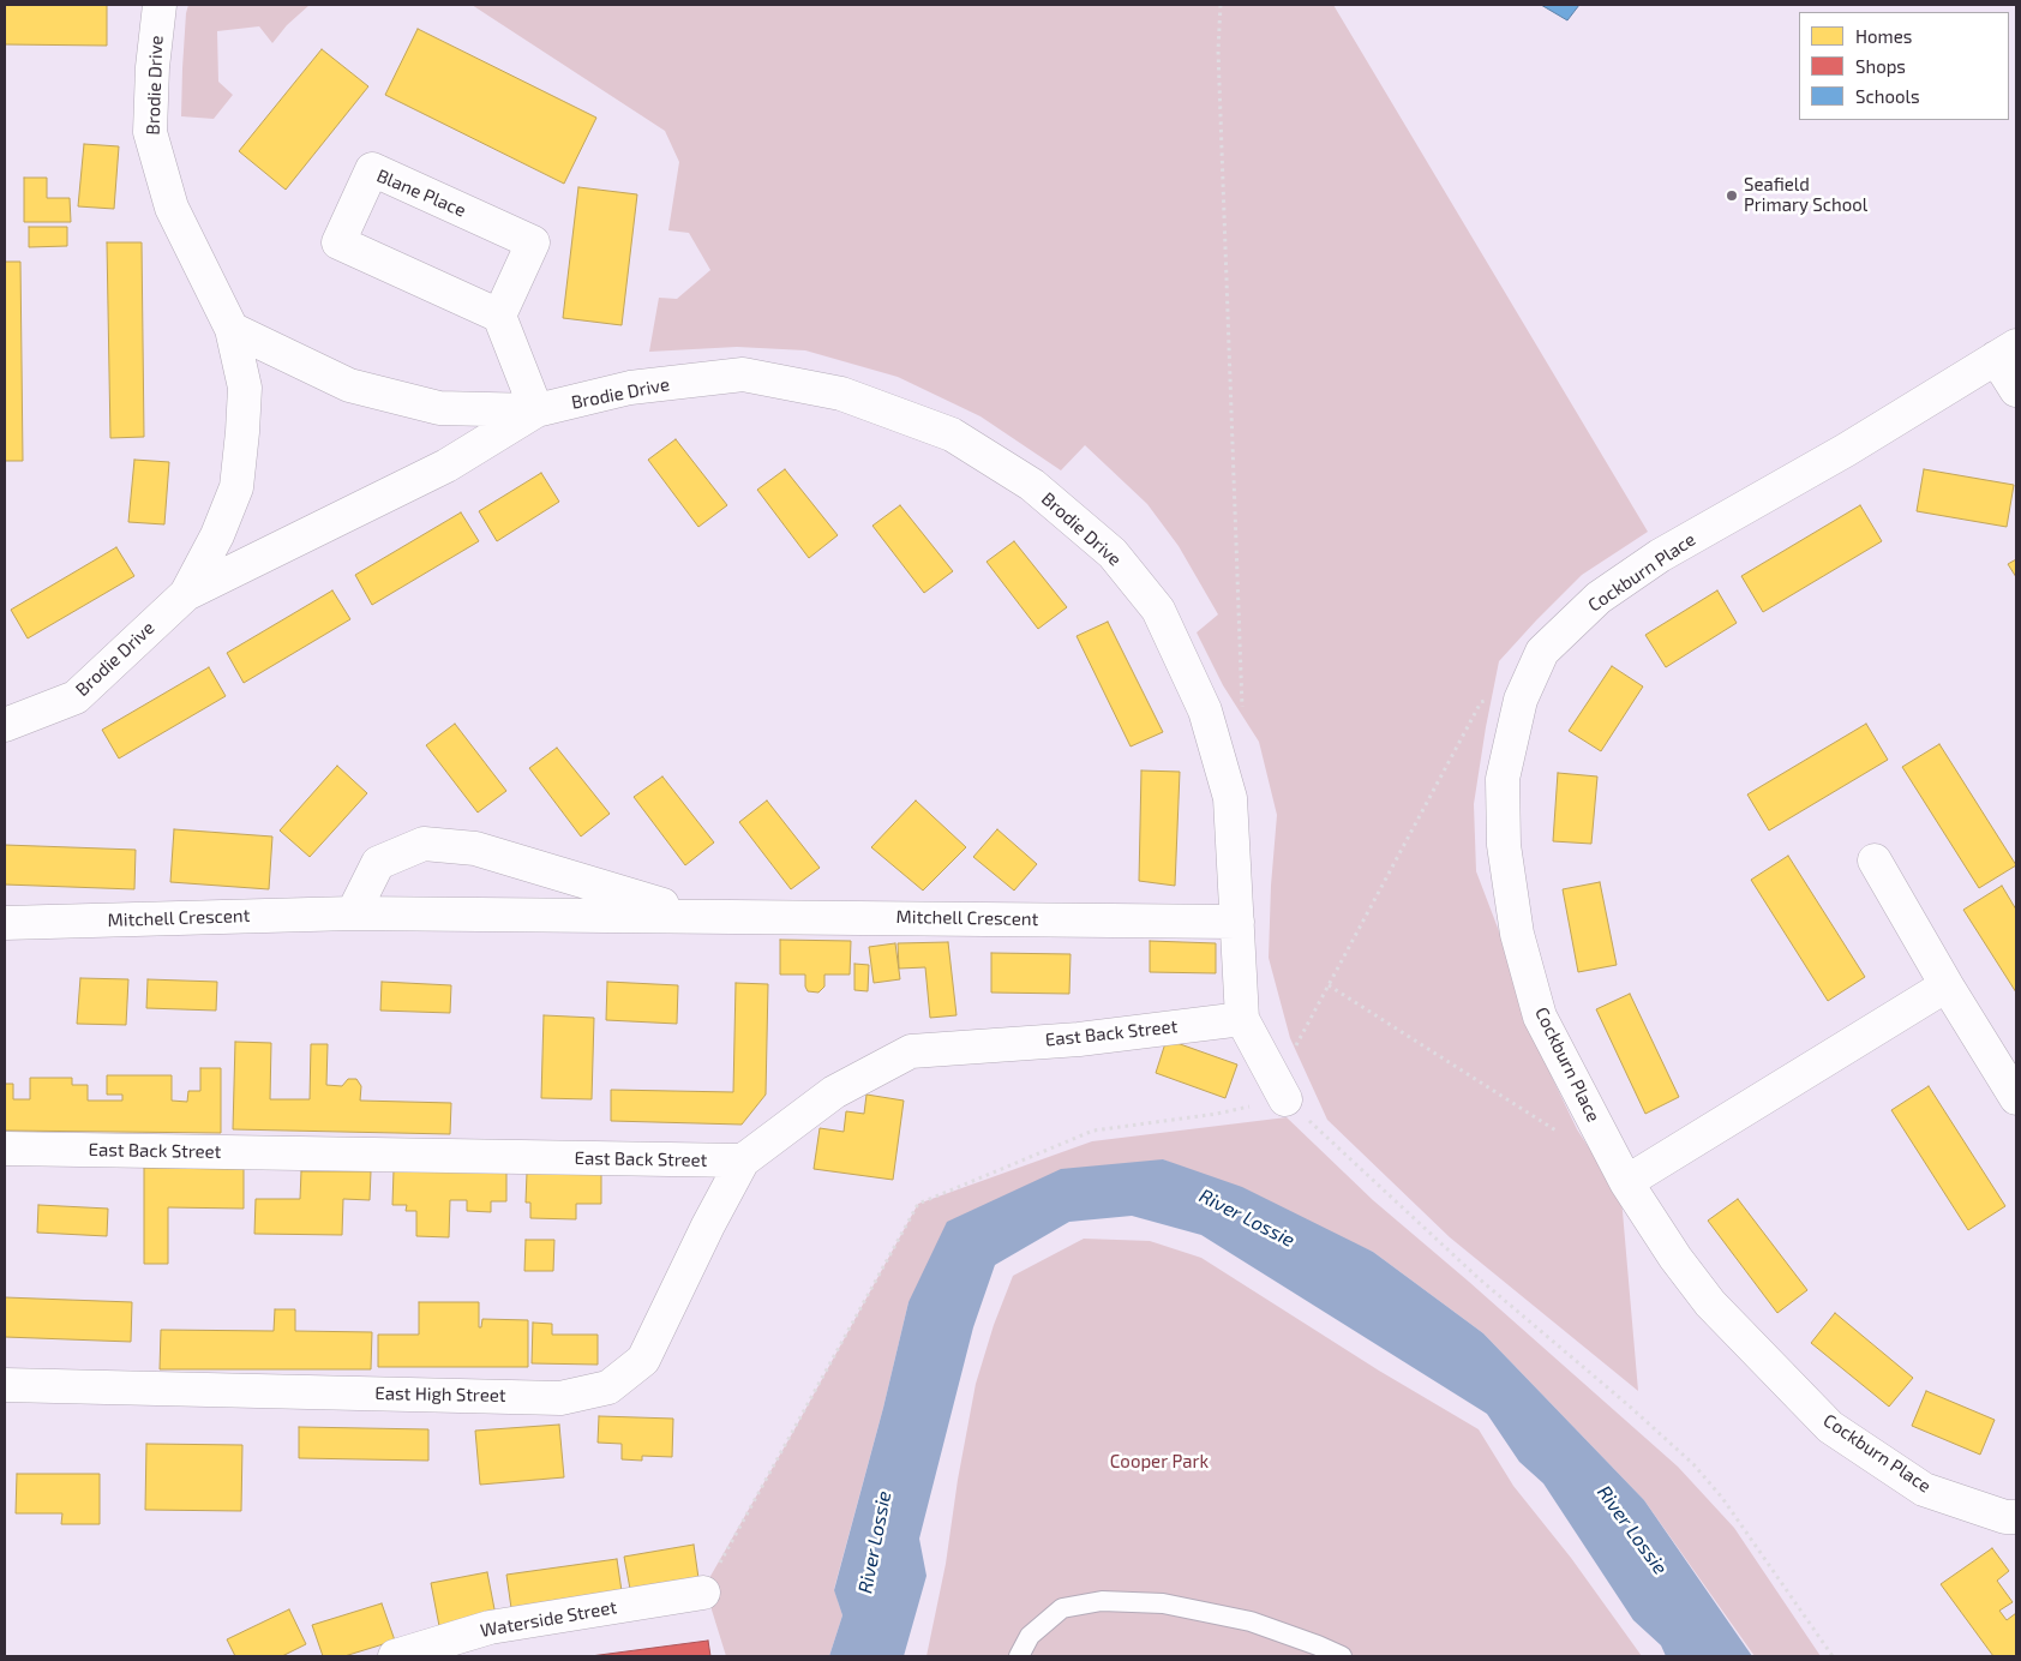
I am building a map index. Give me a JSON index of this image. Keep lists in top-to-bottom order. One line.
{"streets":{"street":["Brodie Drive","Blane Place","Cockburn Place","Mitchell Crescent","East Back Street","East High Street","Waterside Street"]},"crossings":[["Brodie Drive","Mitchell Crescent"],["Brodie Drive","East Back Street"],["East Back Street","East High Street"]],"water":["River Lossie"],"parks":["Cooper Park"],"places":["Seafield Primary School"],"legend":["Homes","Shops","Schools"]}
